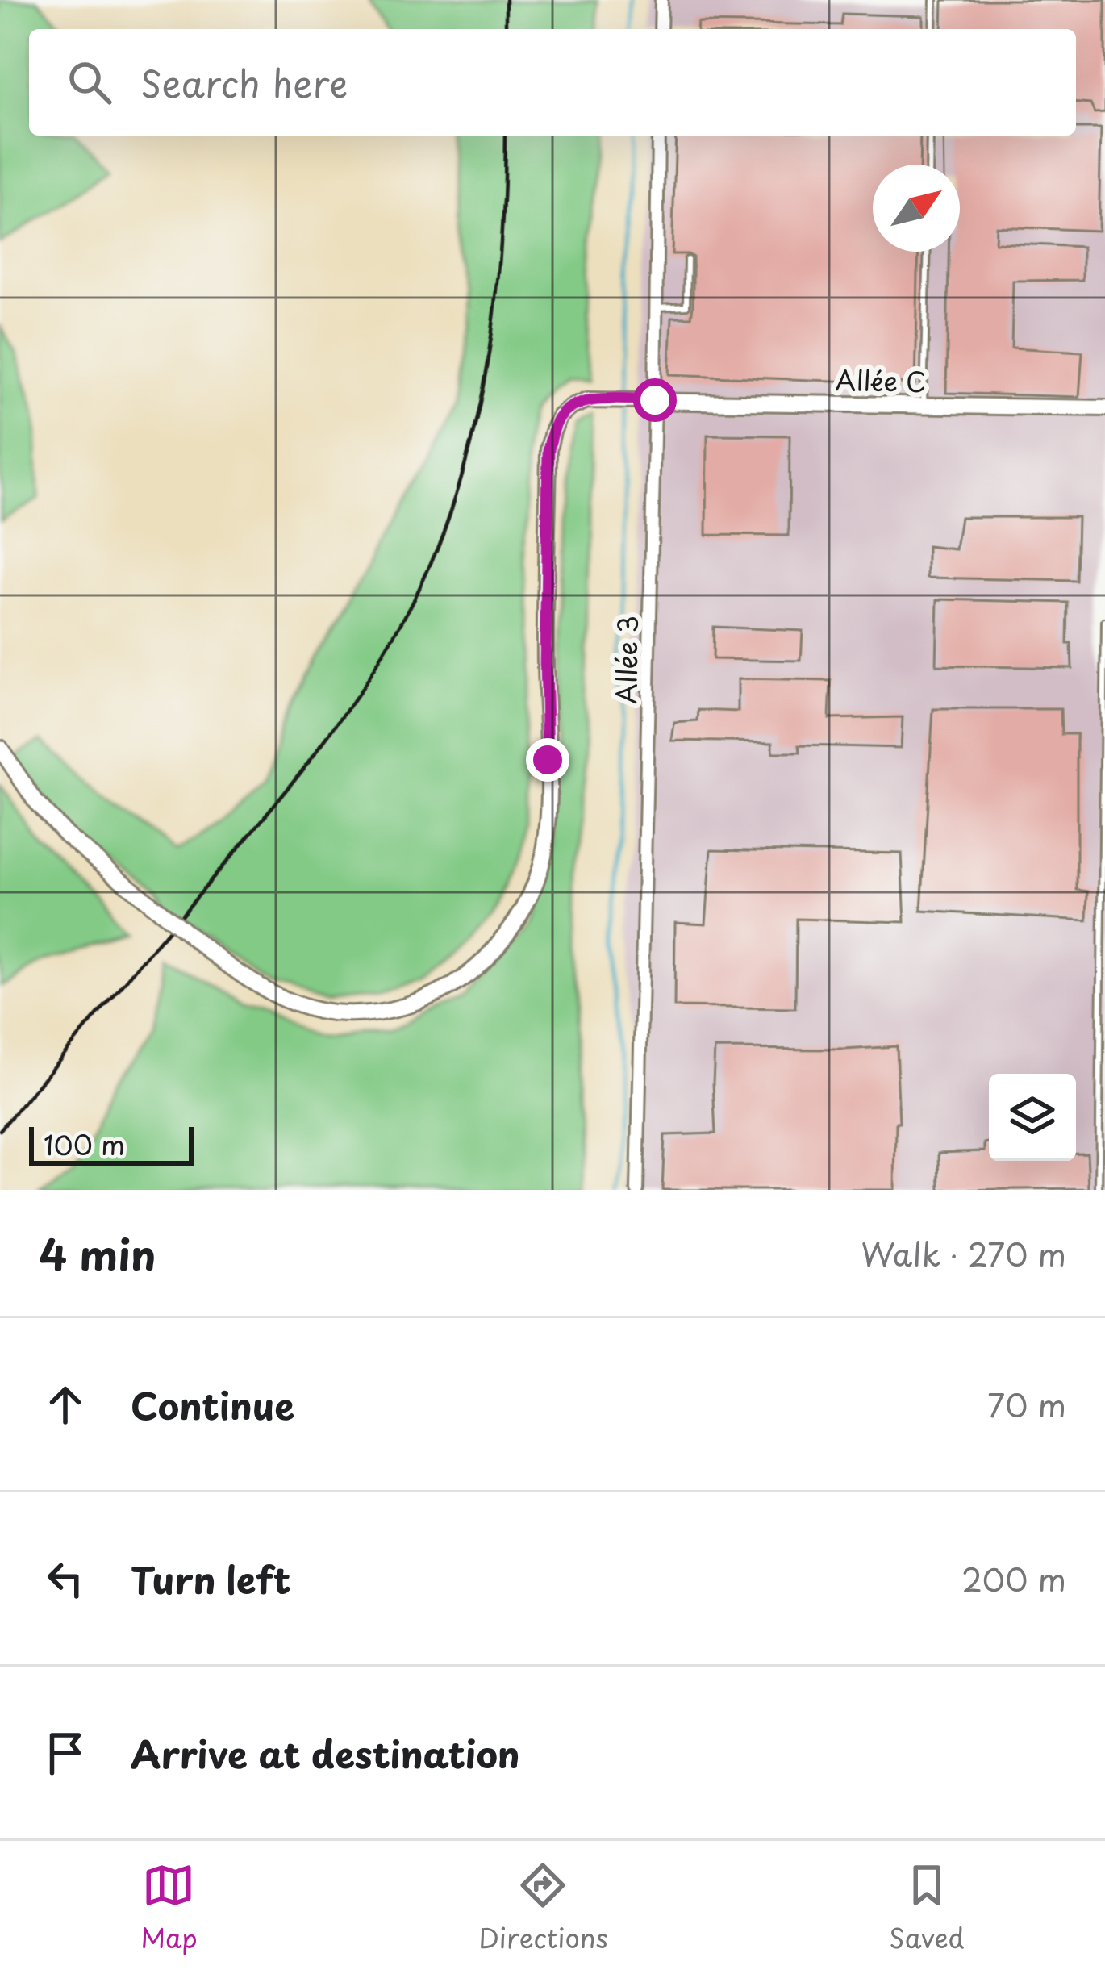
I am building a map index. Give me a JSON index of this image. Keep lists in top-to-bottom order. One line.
{"streets":{"street":["Allée C","Allée 3"]},"crossings":[["Allée C","Allée 3"]],"scale_bar":"100 m","north":"top right","page":{"search":"Search here","scale":"100 m","heading":["4 min","Walk · 270 m"],"list":[["Continue","70 m"],["Turn left","200 m"],"Arrive at destination"],"nav":["Map","Directions","Saved"]}}
